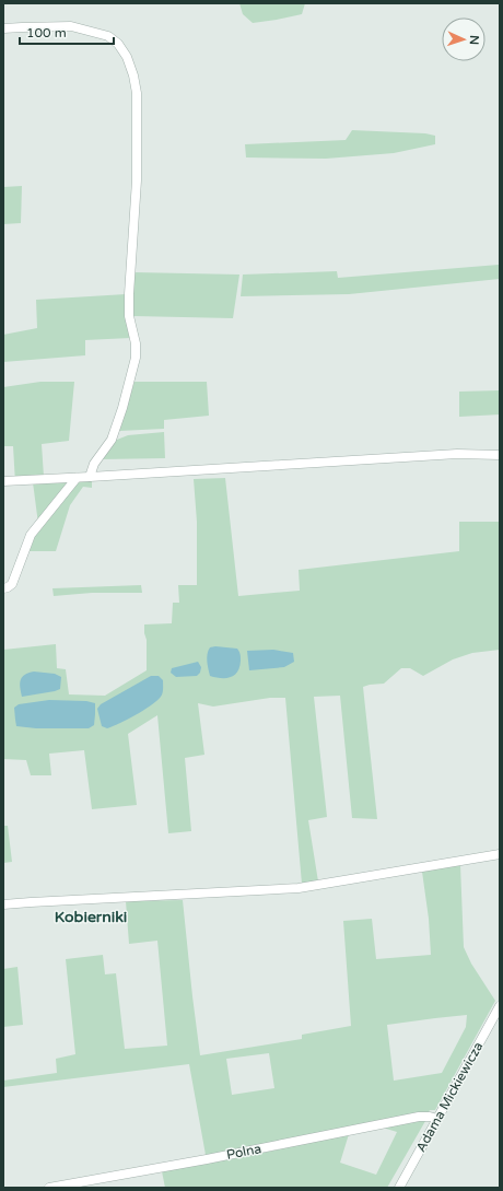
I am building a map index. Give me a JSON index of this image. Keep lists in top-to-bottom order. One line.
{"streets":{"street":["Adama Mickiewicza","Polna"]},"crossings":[["Adama Mickiewicza","Polna"]],"districts":["Kobierniki"],"scale_bar":"100 m","north":"right"}
